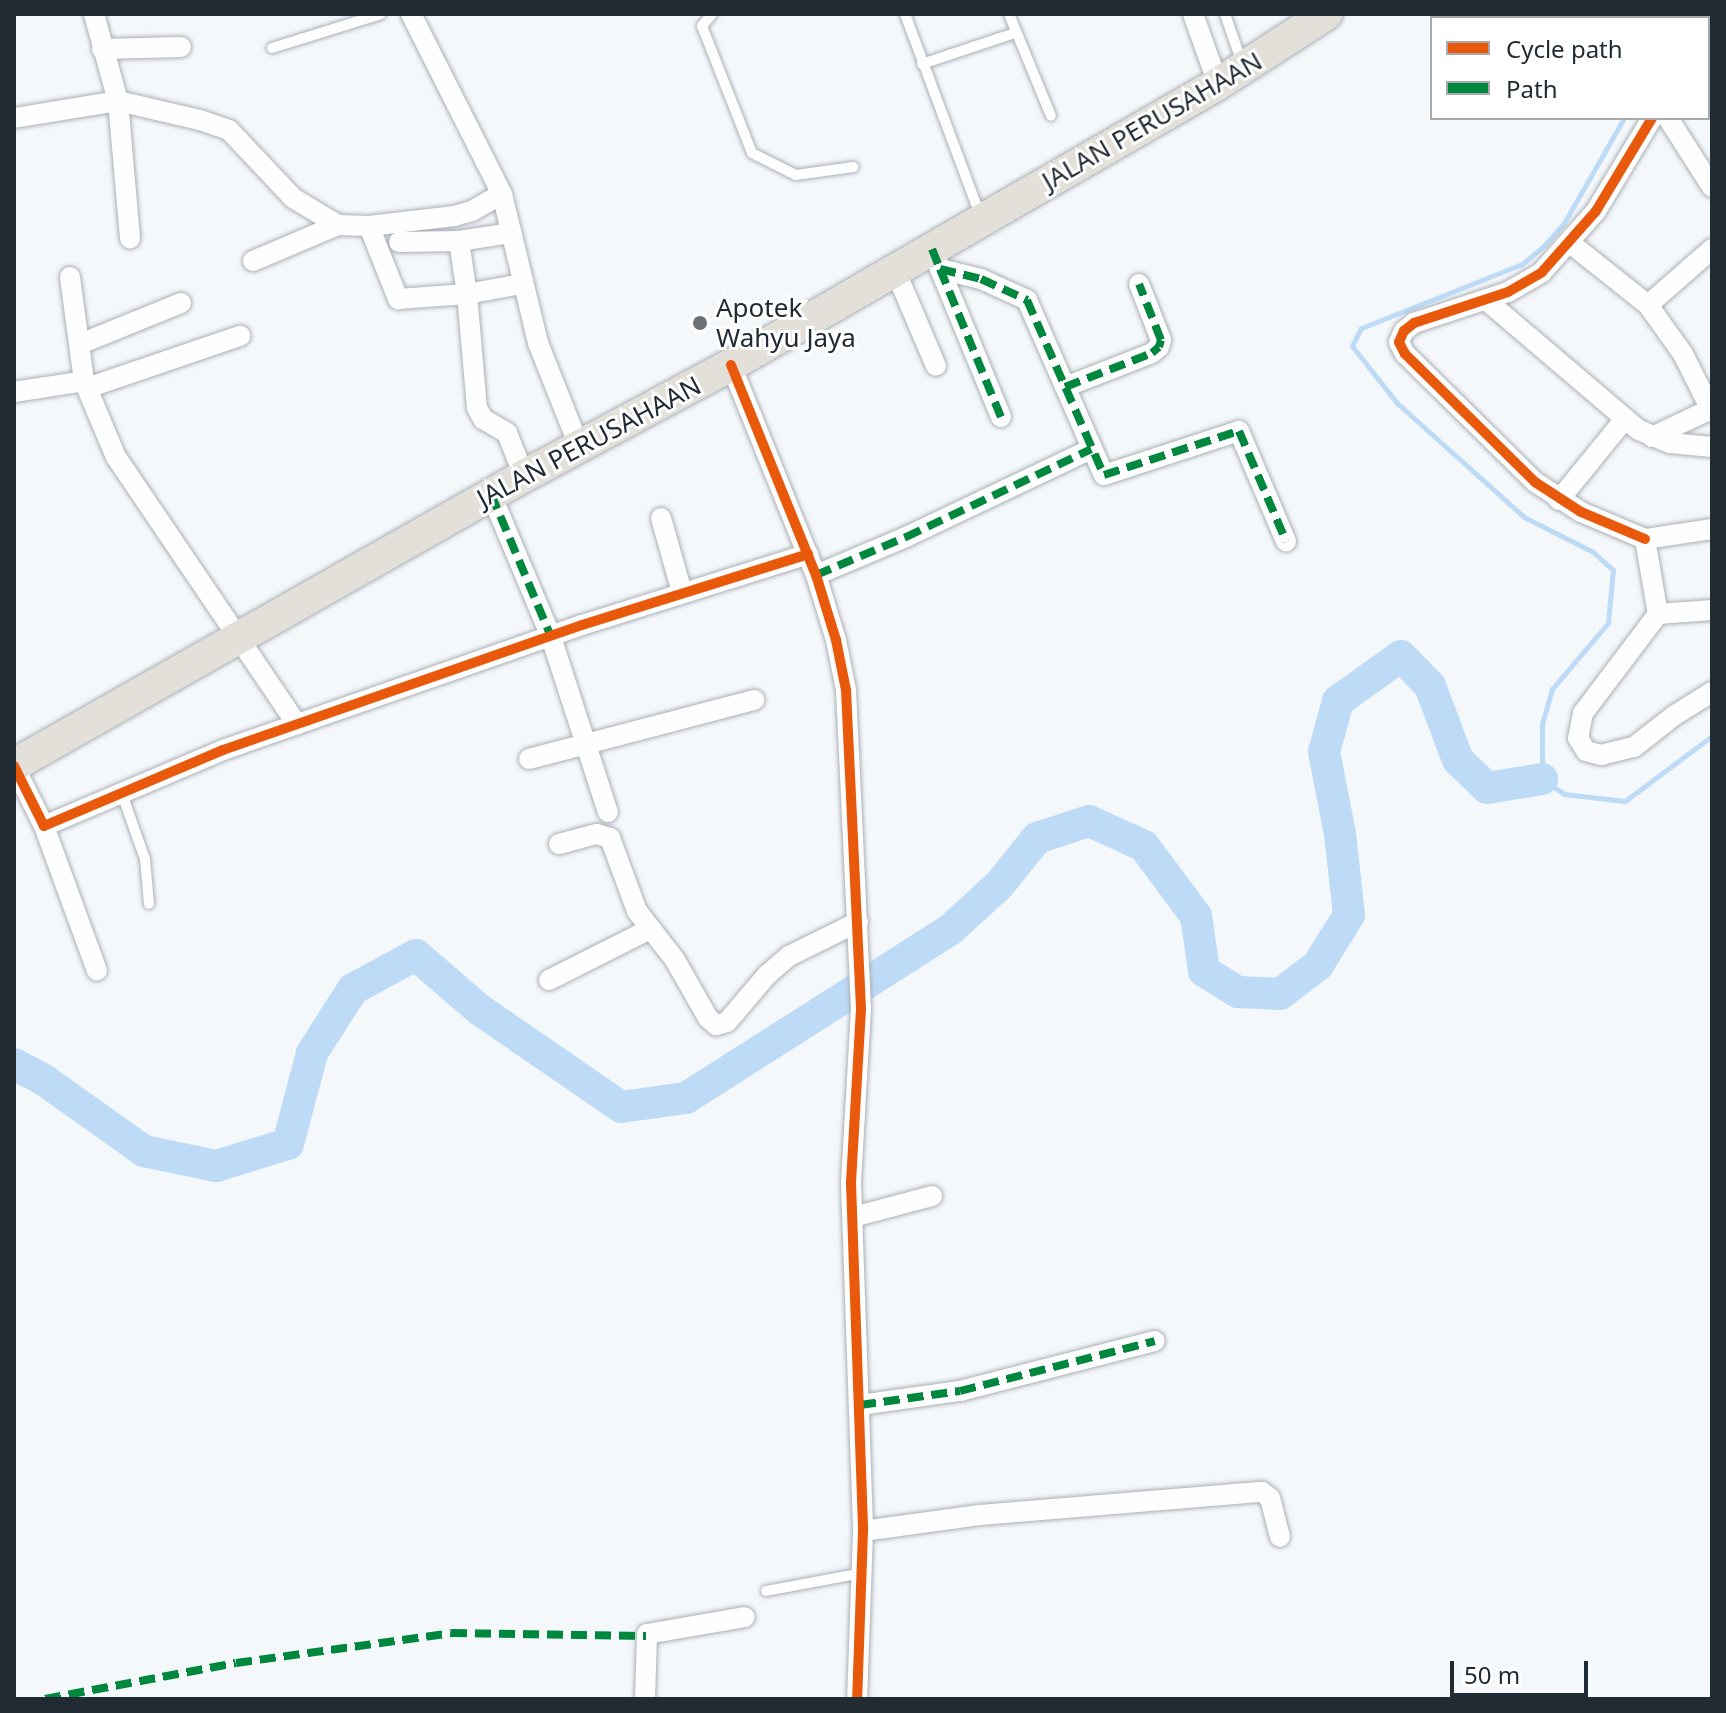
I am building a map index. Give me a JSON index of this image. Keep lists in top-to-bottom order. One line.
{"streets":{"main road":["JALAN PERUSAHAAN"]},"places":["Apotek Wahyu Jaya"],"legend":["Cycle path","Path"],"scale_bar":"50 m"}
